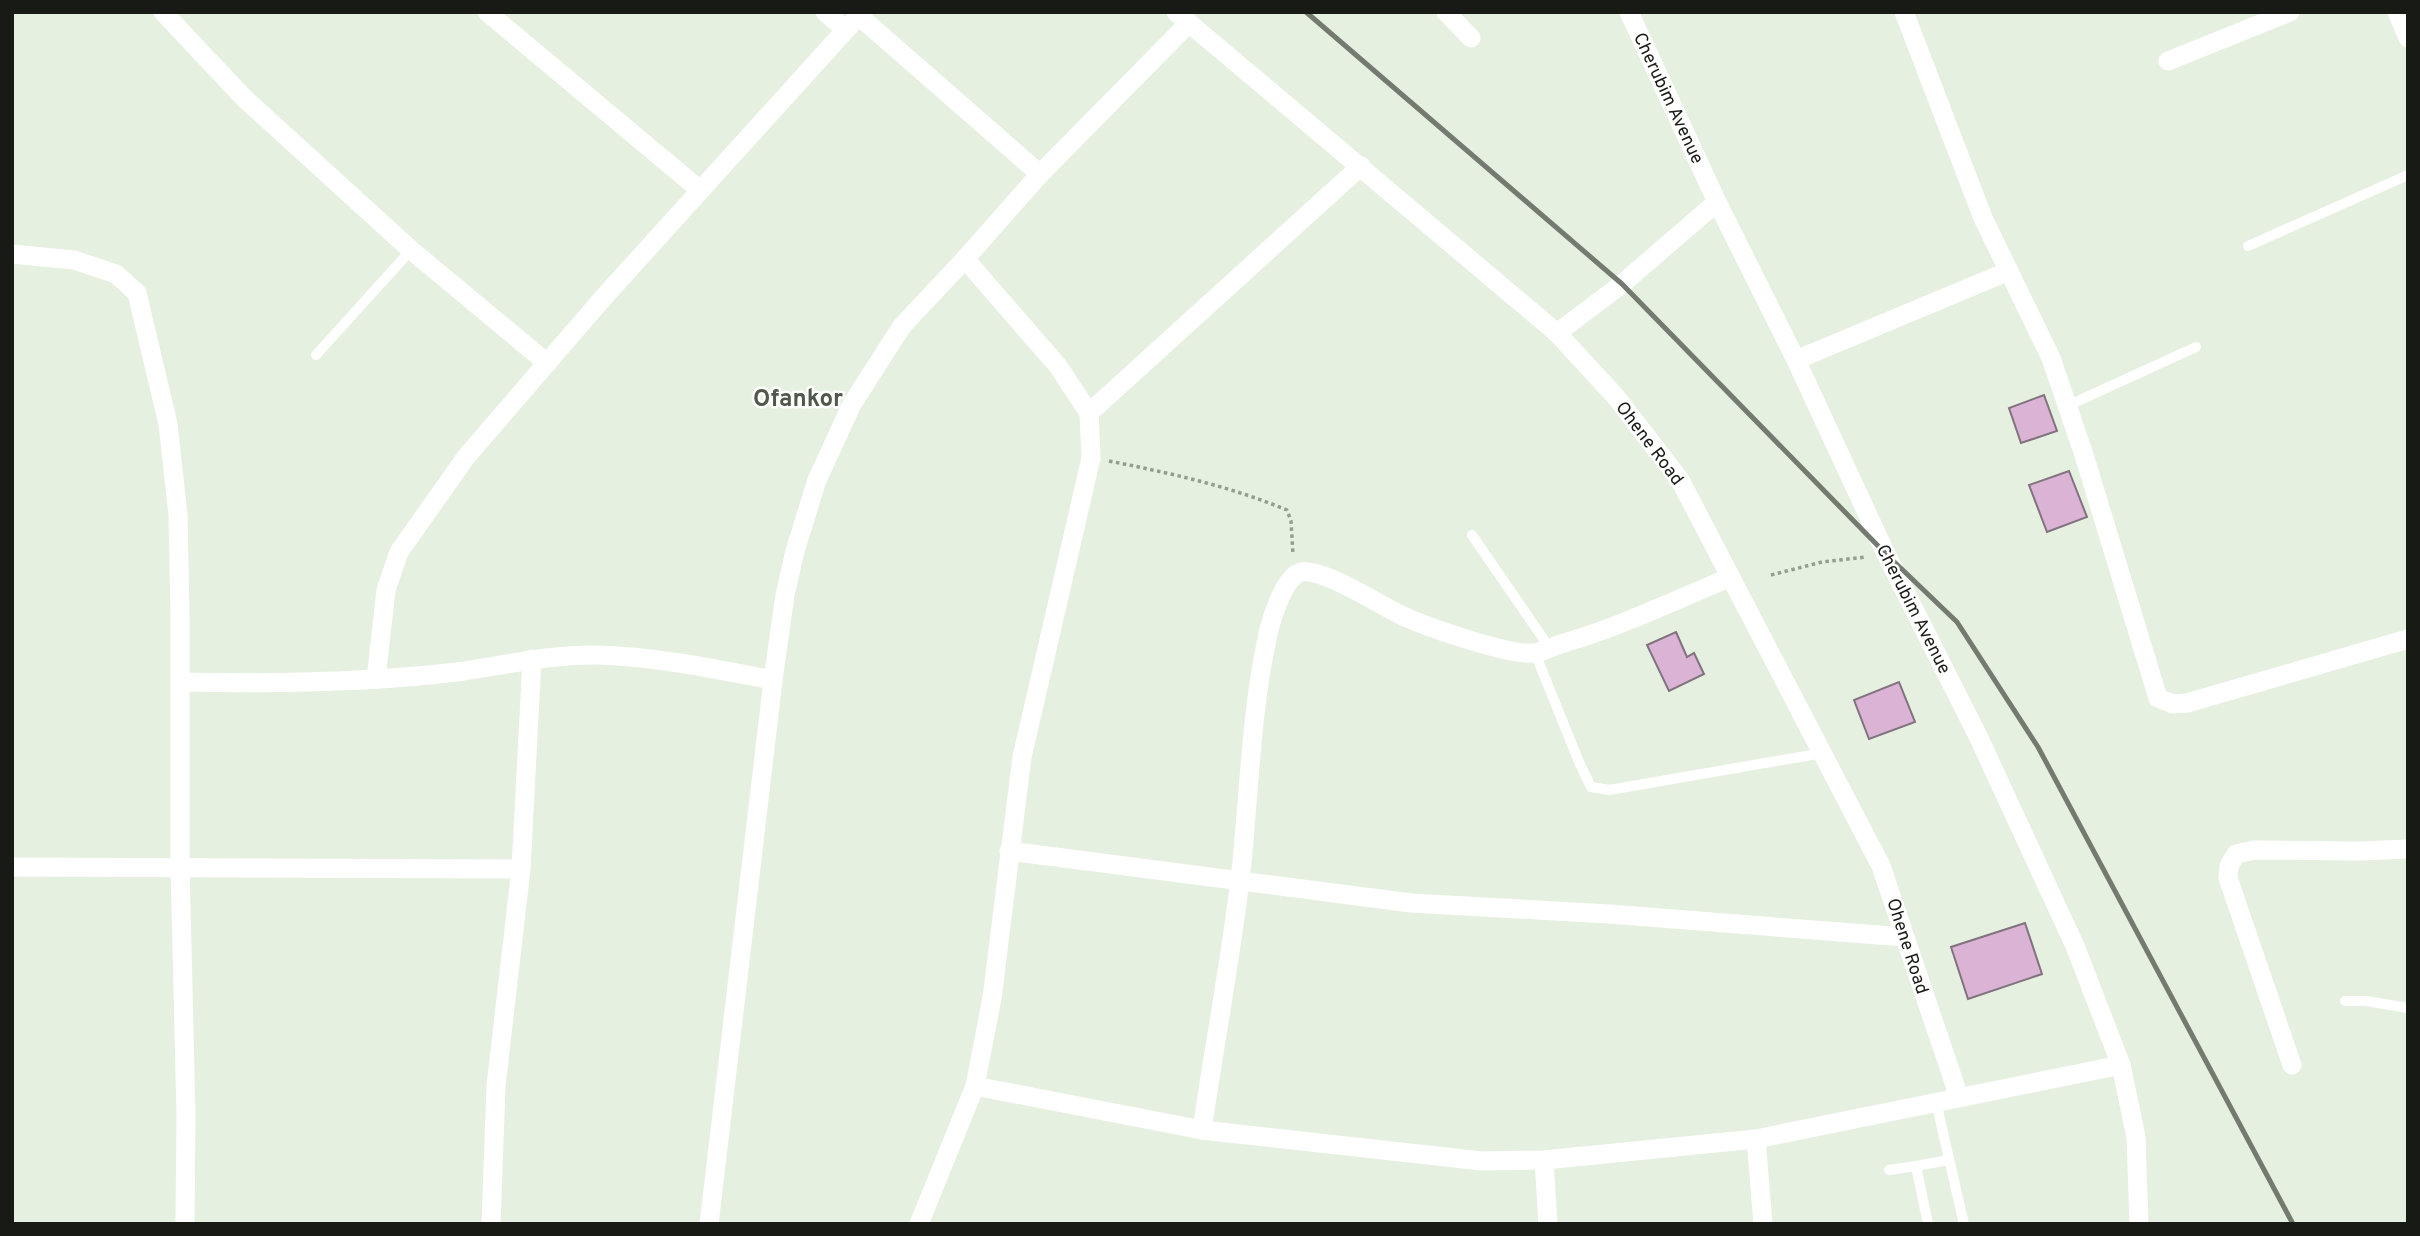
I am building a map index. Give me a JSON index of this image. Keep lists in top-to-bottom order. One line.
{"streets":{"street":["Cherubim Avenue","Ohene Road"]},"districts":["Ofankor"]}
